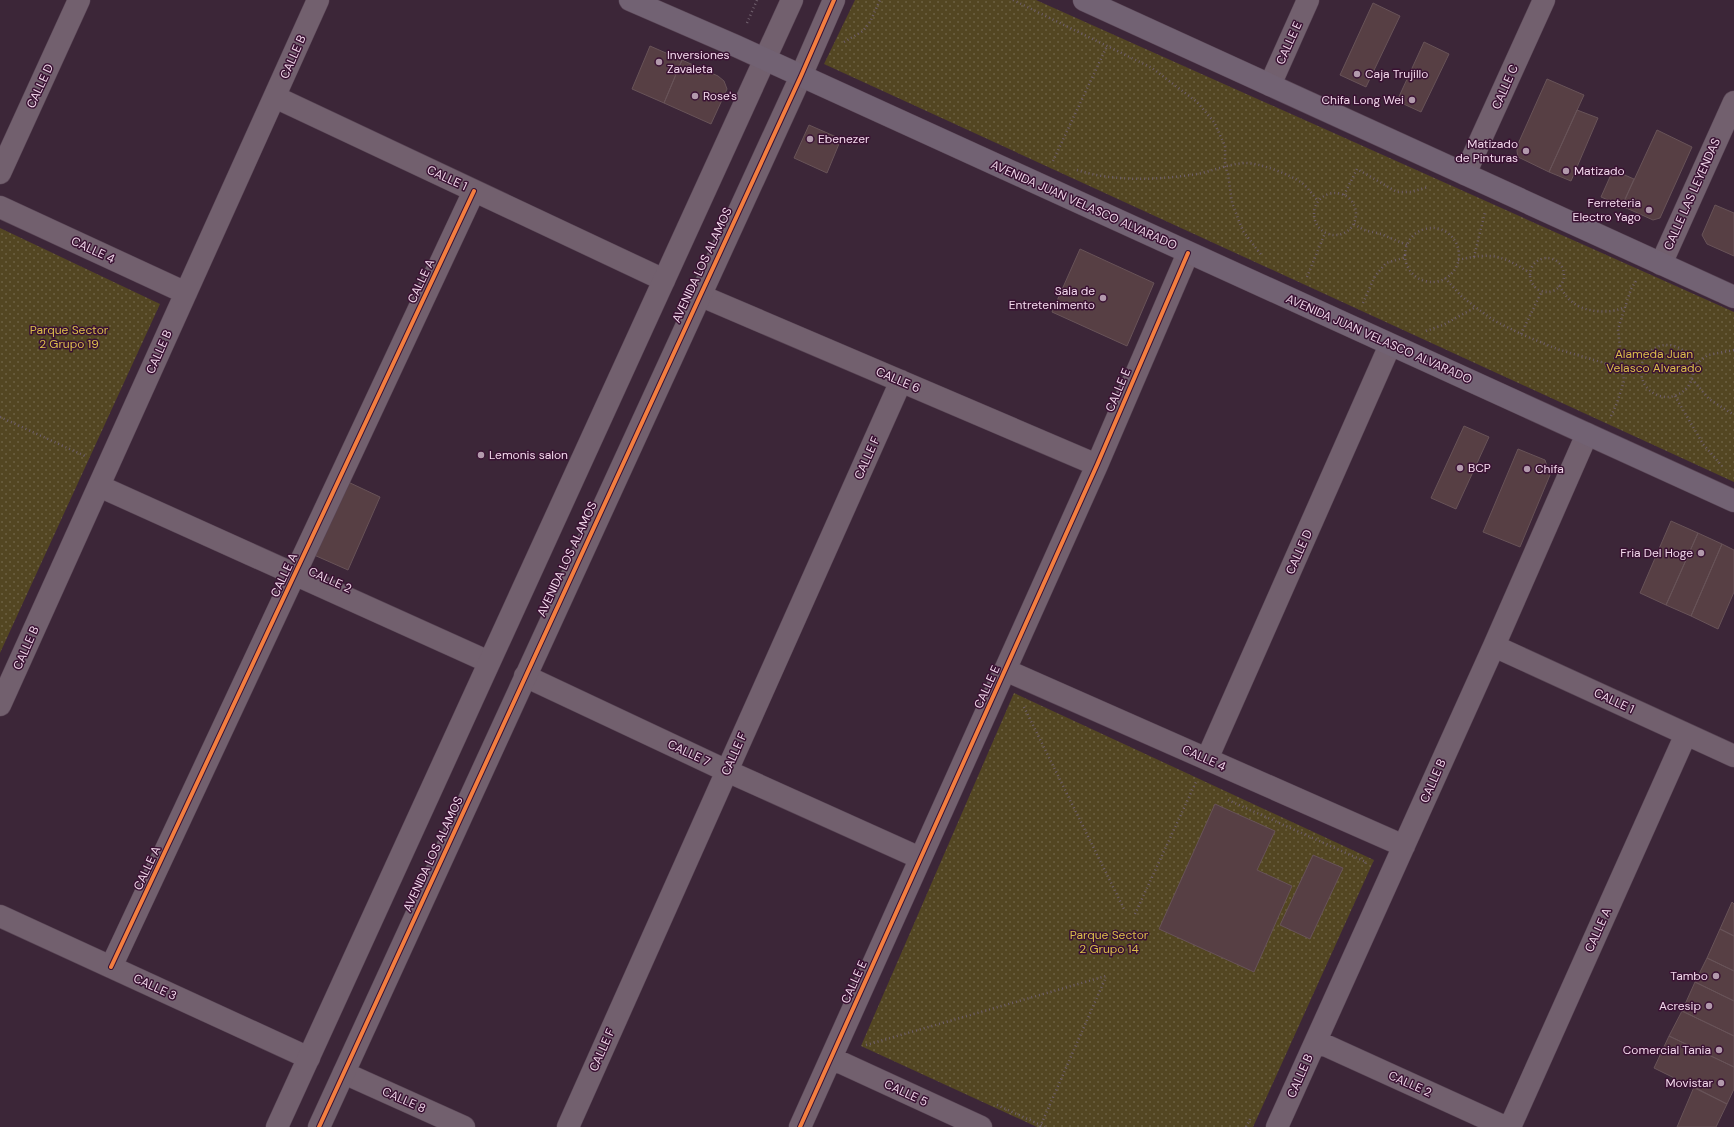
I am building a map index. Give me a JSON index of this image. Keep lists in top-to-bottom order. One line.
{"streets":{"main road":["AVENIDA JUAN VELASCO ALVARADO"],"street":["CALLE E","CALLE B","CALLE D","CALLE C","CALLE 1","CALLE LAS LEYENDAS","CALLE 4","AVENIDA LOS ALAMOS","CALLE A","CALLE 6","CALLE F","CALLE 2","CALLE 7","CALLE 3","CALLE 5","CALLE 8"]},"crossings":[["CALLE E","AVENIDA JUAN VELASCO ALVARADO"],["CALLE E","CALLE 4"],["CALLE E","CALLE 6"],["CALLE E","CALLE 7"],["CALLE E","CALLE 5"],["CALLE B","CALLE 1"],["CALLE B","AVENIDA JUAN VELASCO ALVARADO"],["CALLE B","CALLE 4"],["CALLE B","CALLE 2"],["CALLE D","AVENIDA JUAN VELASCO ALVARADO"],["CALLE D","CALLE 4"],["CALLE 1","CALLE A"],["AVENIDA JUAN VELASCO ALVARADO","AVENIDA LOS ALAMOS"],["AVENIDA LOS ALAMOS","CALLE 6"],["AVENIDA LOS ALAMOS","CALLE 7"],["AVENIDA LOS ALAMOS","CALLE 8"],["CALLE A","CALLE 2"],["CALLE A","CALLE 3"],["CALLE 6","CALLE F"],["CALLE F","CALLE 7"]],"parks":["Parque Sector 2 Grupo 19","Alameda Juan Velasco Alvarado","Parque Sector 2 Grupo 14"],"places":["Inversiones Zavaleta","Caja Trujillo","Rose's","Chifa Long Wei","Ebenezer","Matizado de Pinturas","Matizado","Ferreteria Electro Yago","Sala de Entretenimento","Lemonis salon","BCP","Chifa","Fria Del Hoge","Tambo","Acresip","Comercial Tania","Movistar"]}
